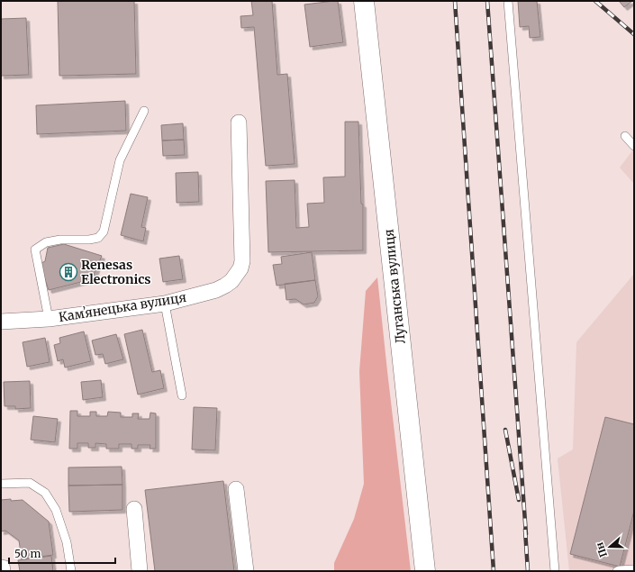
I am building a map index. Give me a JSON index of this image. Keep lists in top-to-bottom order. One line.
{"streets":{"main road":["Луганська вулиця"],"street":["Камʼянецька вулиця"]},"places":{"building":["Renesas Electronics"]},"scale_bar":"50 m","north":"left"}
